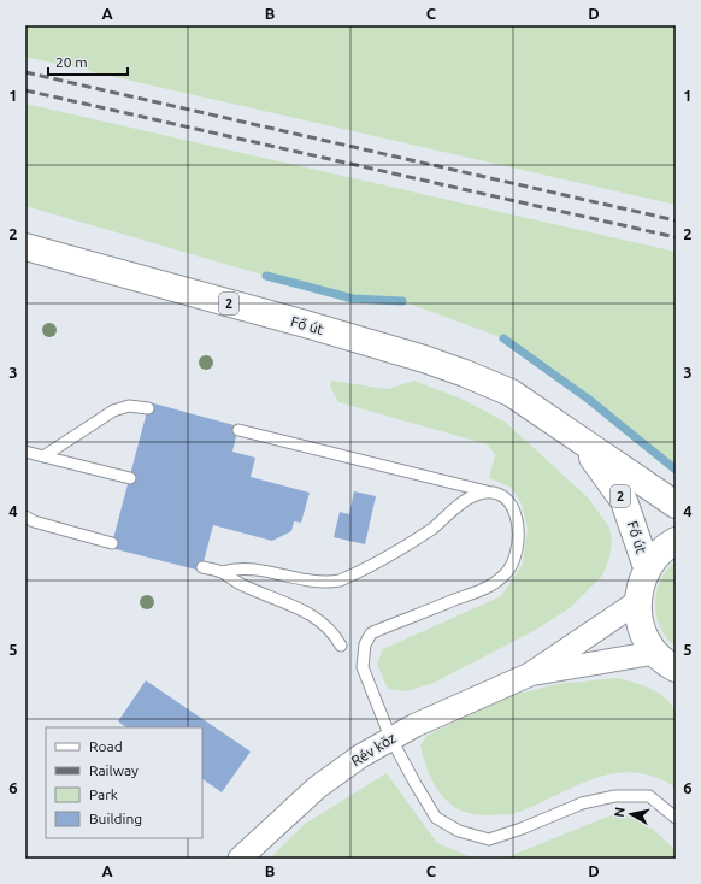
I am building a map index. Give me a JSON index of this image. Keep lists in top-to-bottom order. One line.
{"streets":{"main road":["2","Fő út"],"street":["Rév köz"]},"crossings":[["Fő út","Rév köz"]],"legend":["Road","Railway","Park","Building"],"scale_bar":"20 m","north":"left","grid":{"columns":["A","B","C","D"],"rows":["1","2","3","4","5","6"]}}
